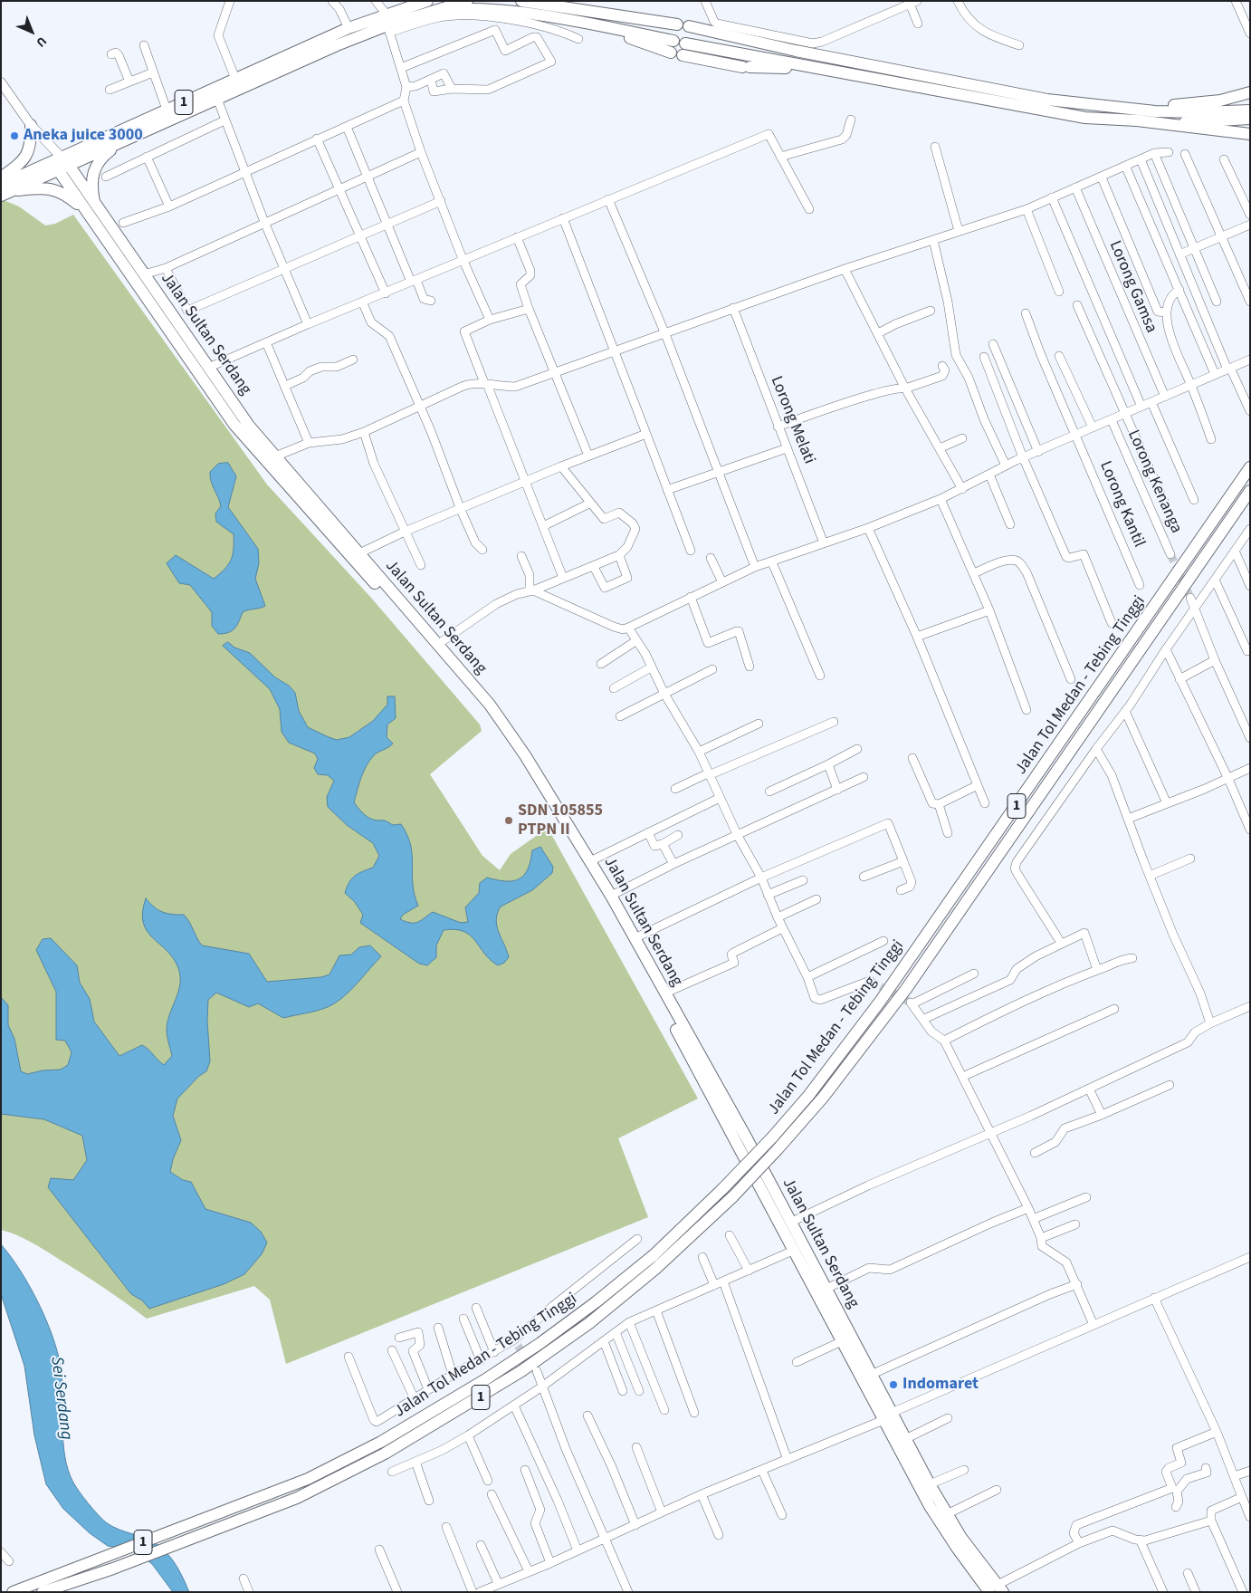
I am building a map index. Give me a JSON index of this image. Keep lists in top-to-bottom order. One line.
{"streets":{"highway":["1","Jalan Sultan Serdang","Jalan Tol Medan - Tebing Tinggi"],"street":["Lorong Gamsa","Lorong Melati","Lorong Kenanga","Lorong Kantil"]},"crossings":[["1","Jalan Sultan Serdang"]],"water":["Sei Serdang"],"places":["Aneka juice 3000","SDN 105855 PTPN II","Indomaret"],"north":"bottom right"}
